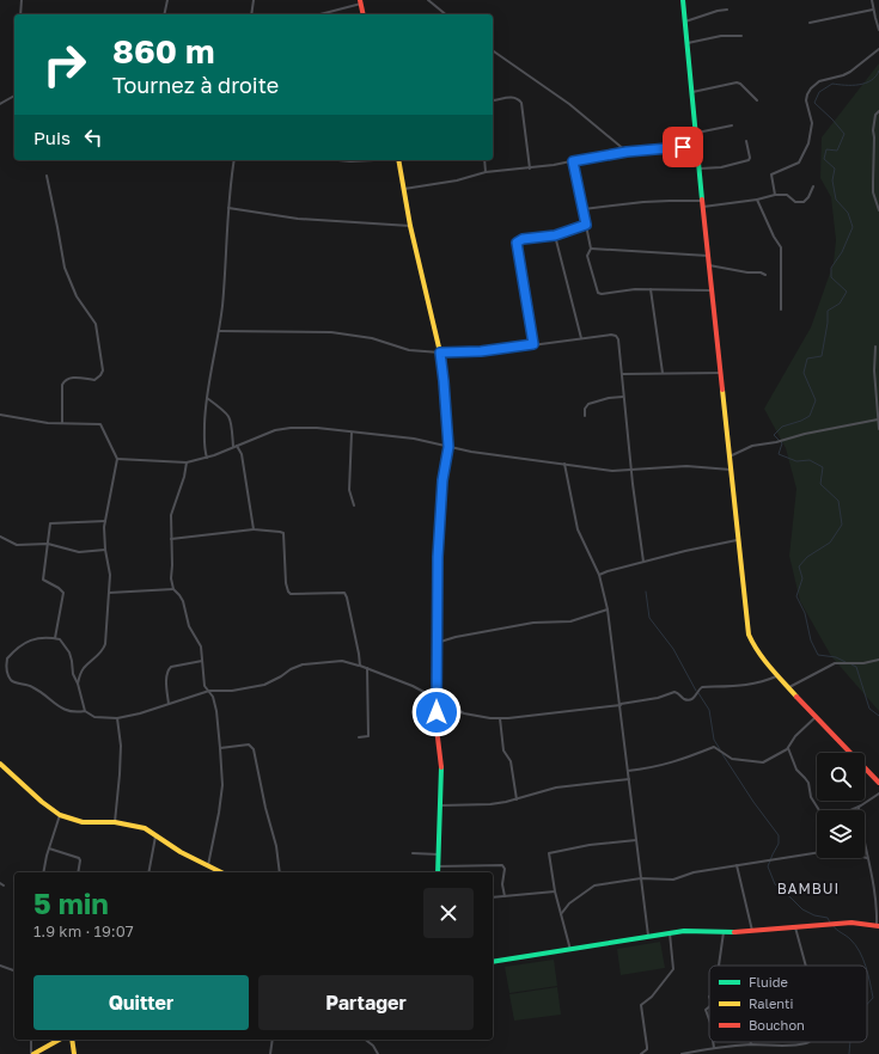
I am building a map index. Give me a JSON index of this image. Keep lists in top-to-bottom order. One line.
{"districts":["BAMBUI"],"legend":["Fluide","Ralenti","Bouchon"],"page":{"turn":["860 m","Tournez à droite"],"then":"Puis","heading":["5 min","1.9 km · 19:07"],"buttons":["Quitter","Partager"]}}
